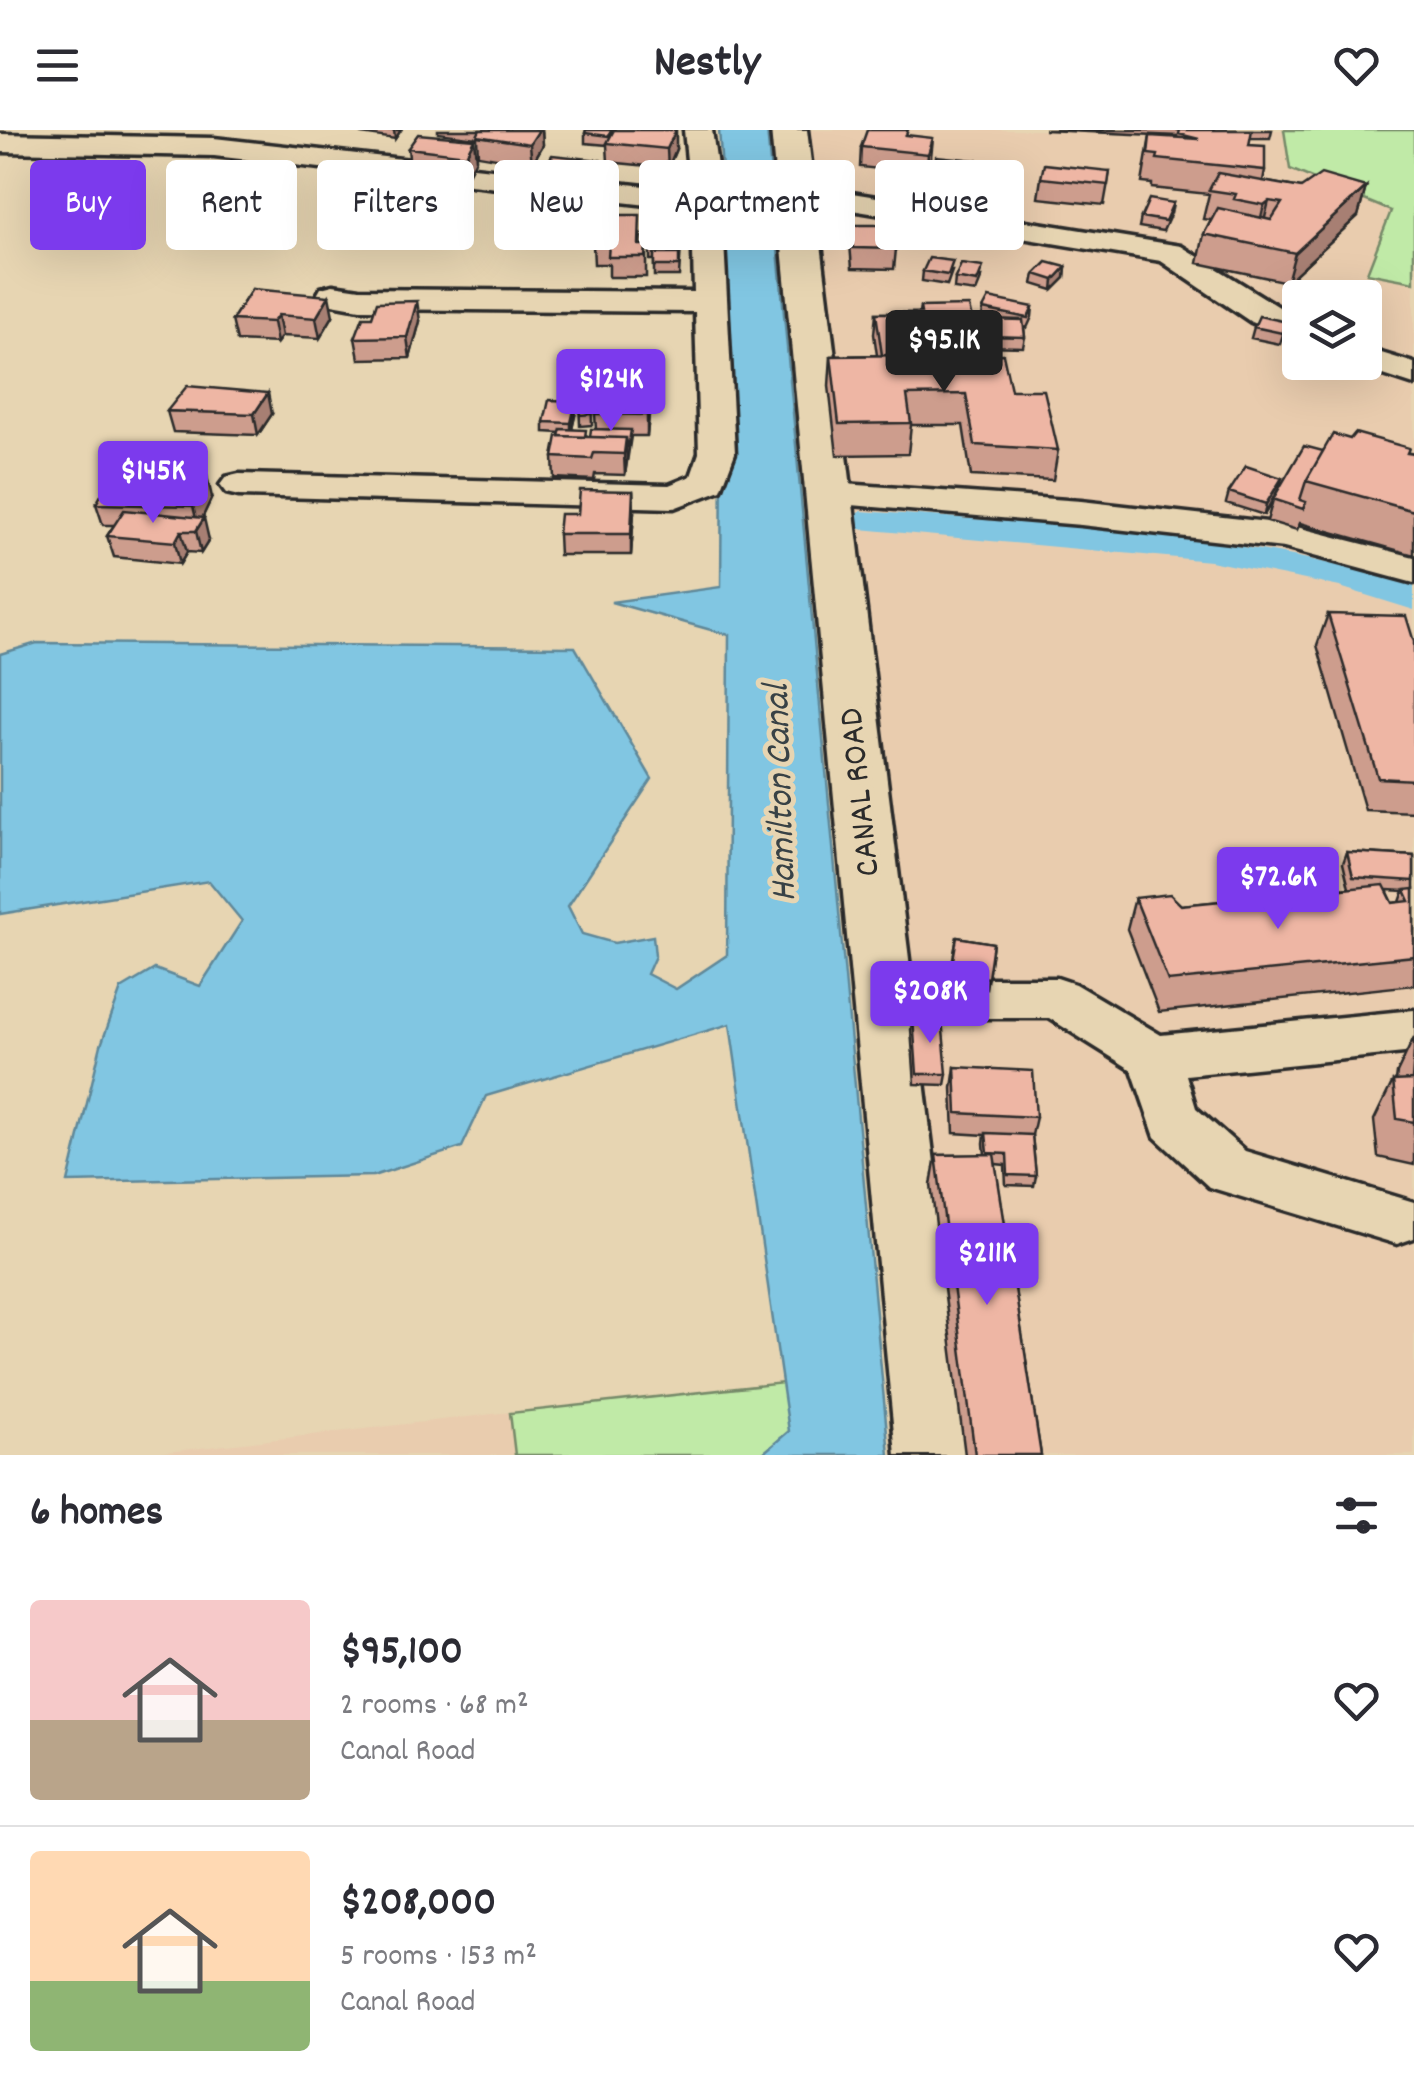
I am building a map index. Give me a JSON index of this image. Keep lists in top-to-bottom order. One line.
{"streets":{"main road":["CANAL ROAD"]},"water":["Hamilton Canal"],"page":{"header":"Nestly","chip":["Buy","Rent","Filters","New","Apartment","House"],"price":["$95.1K","$124K","$145K","$72.6K","$208K","$211K"],"heading":"6 homes","list":[{"name":"$95,100","note":"2 rooms · 68 m² · Canal Road"},{"name":"$208,000","note":"5 rooms · 153 m² · Canal Road"}]}}
